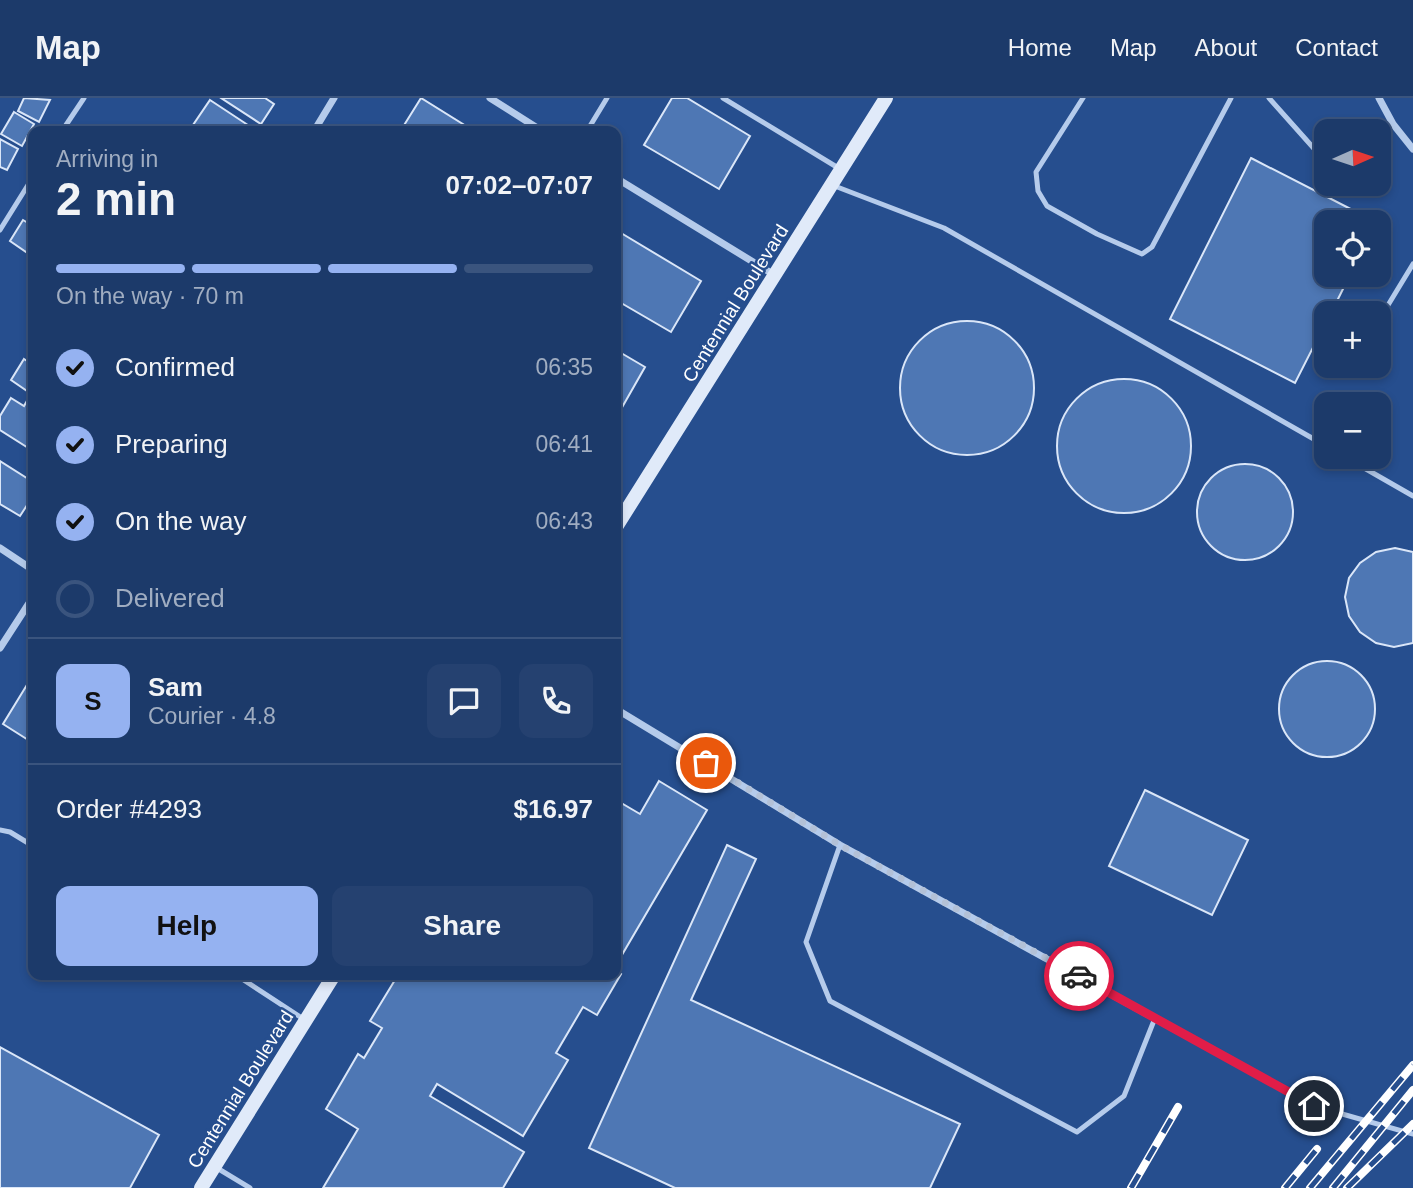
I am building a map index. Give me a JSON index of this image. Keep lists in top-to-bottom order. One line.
{"streets":{"main road":["Centennial Boulevard"]},"north":"right","page":{"header":"Map","nav":["Home","Map","About","Contact"],"map_buttons":["+","−"],"heading":["2 min","Arriving in","07:02–07:07"],"panel":["Sam","Courier · 4.8","Order #4293","$16.97"],"bar":"On the way · 70 m","list":[["Confirmed","06:35"],["Preparing","06:41"],["On the way","06:43"],"Delivered"],"round":"S","buttons":["Help","Share"]}}
